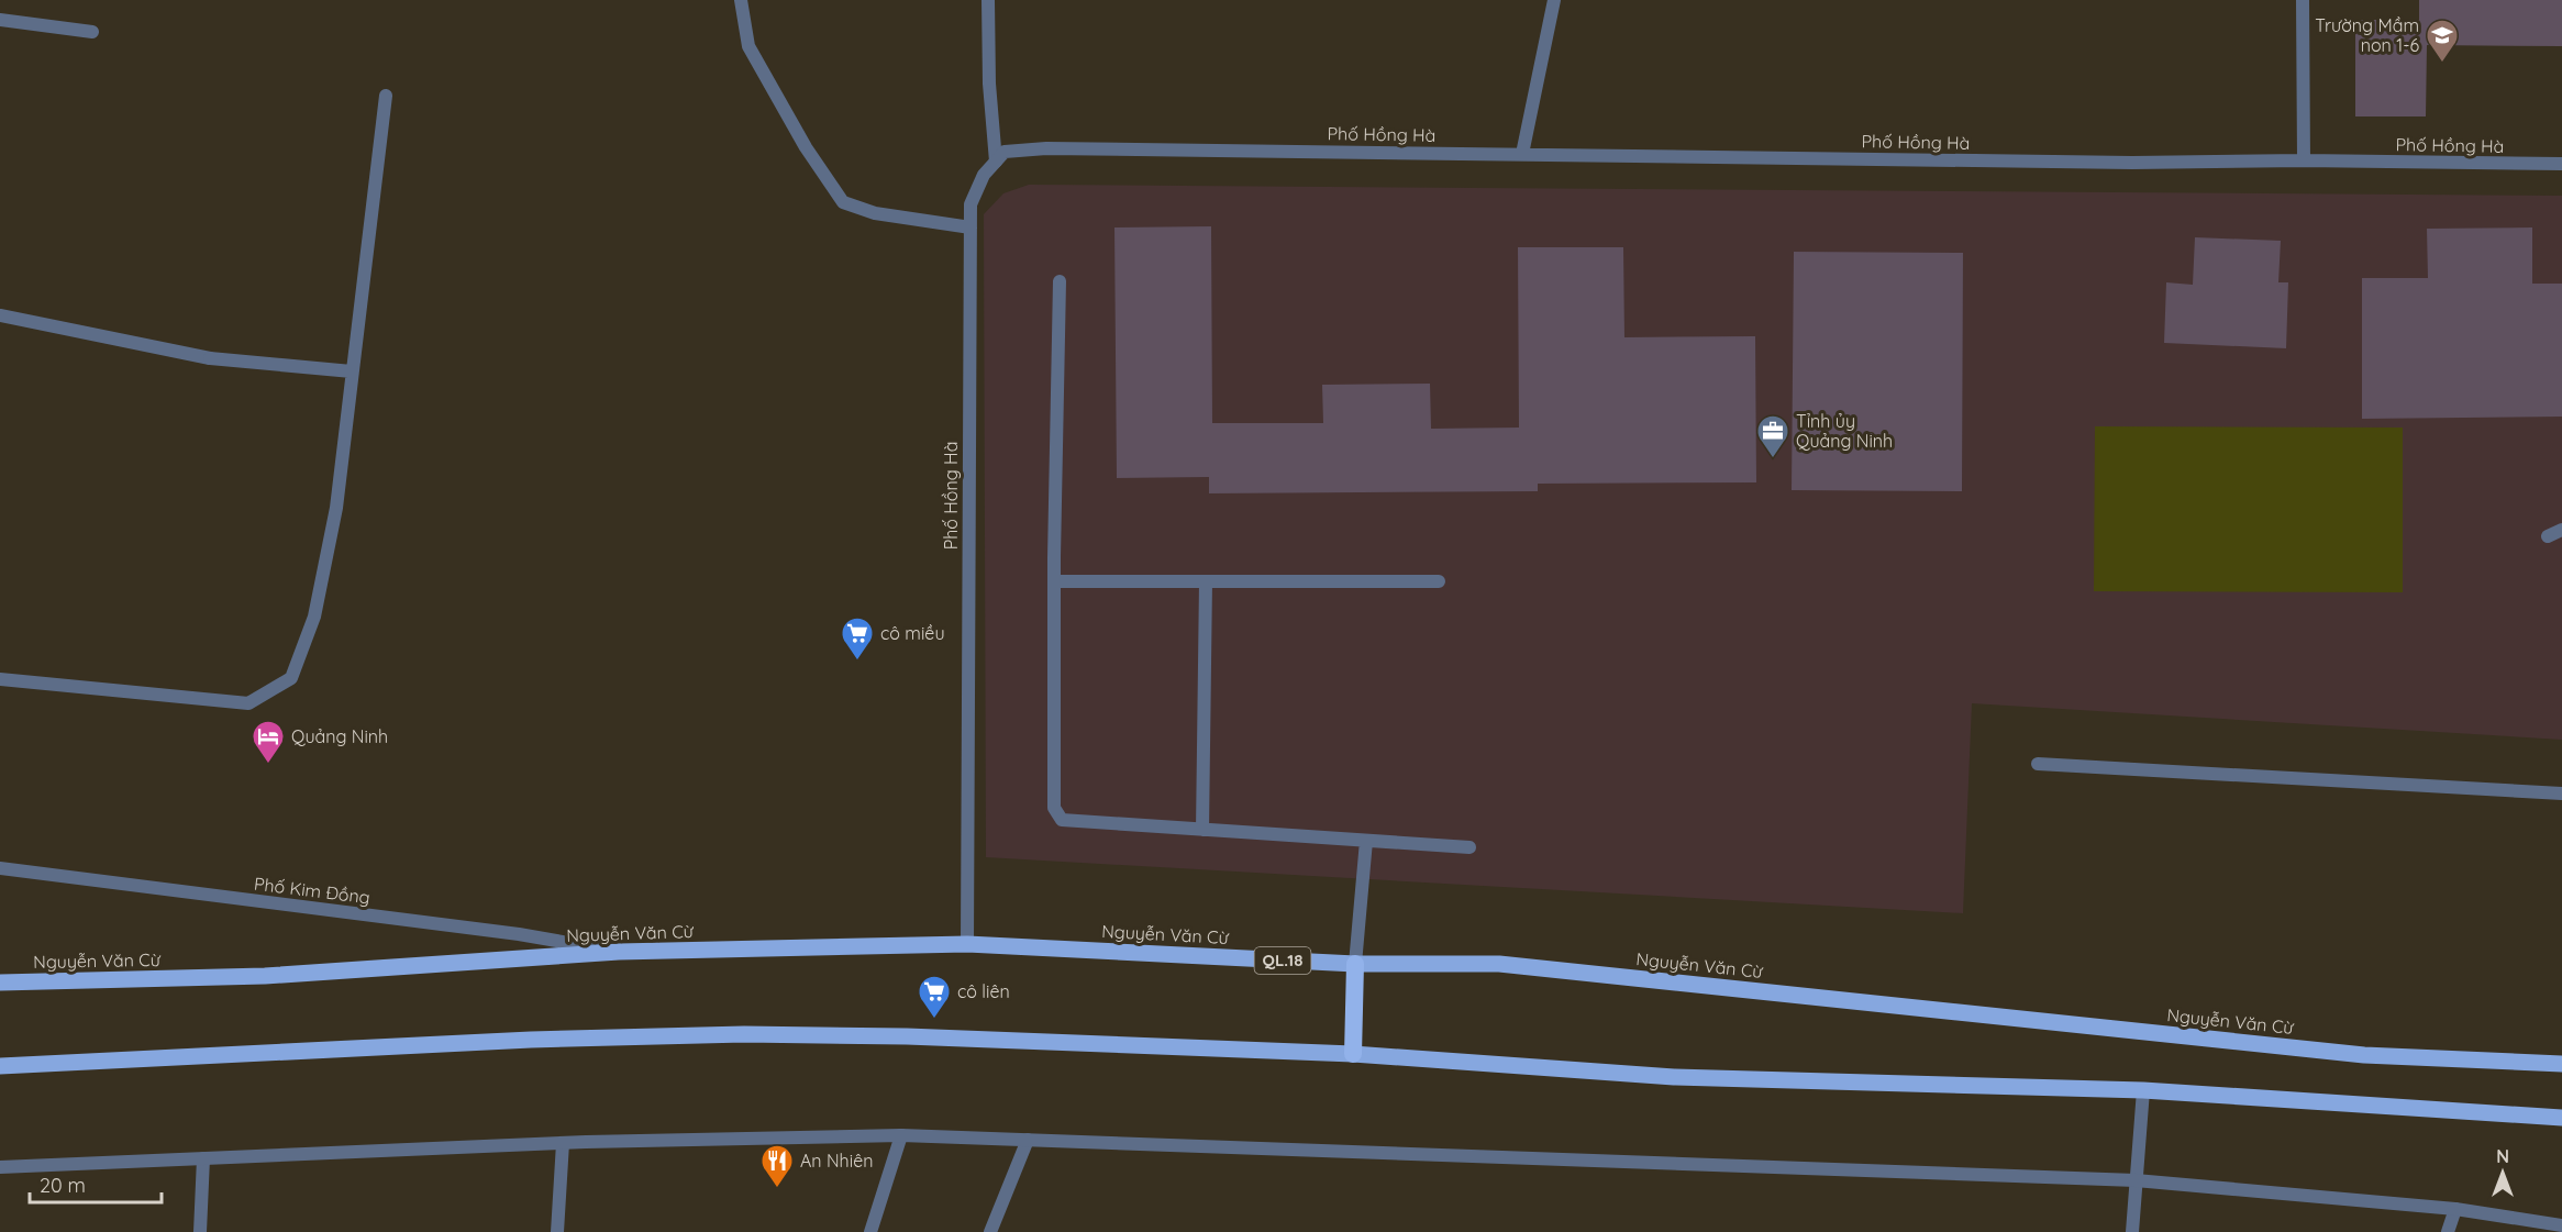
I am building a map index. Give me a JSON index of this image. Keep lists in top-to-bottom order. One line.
{"streets":{"main road":["Nguyễn Văn Cừ","QL.18"],"street":["Phố Hồng Hà","Phố Kim Đồng"]},"crossings":[["Phố Hồng Hà","Nguyễn Văn Cừ"],["Phố Kim Đồng","Nguyễn Văn Cừ"]],"places":{"school or university":["Trường Mầm non 1-6"],"office":["Tỉnh ủy Quảng Ninh"],"supermarket":["cô miều","cô liên"],"hotel":["Quảng Ninh"],"restaurant":["An Nhiên"]},"scale_bar":"20 m","north":"top"}
